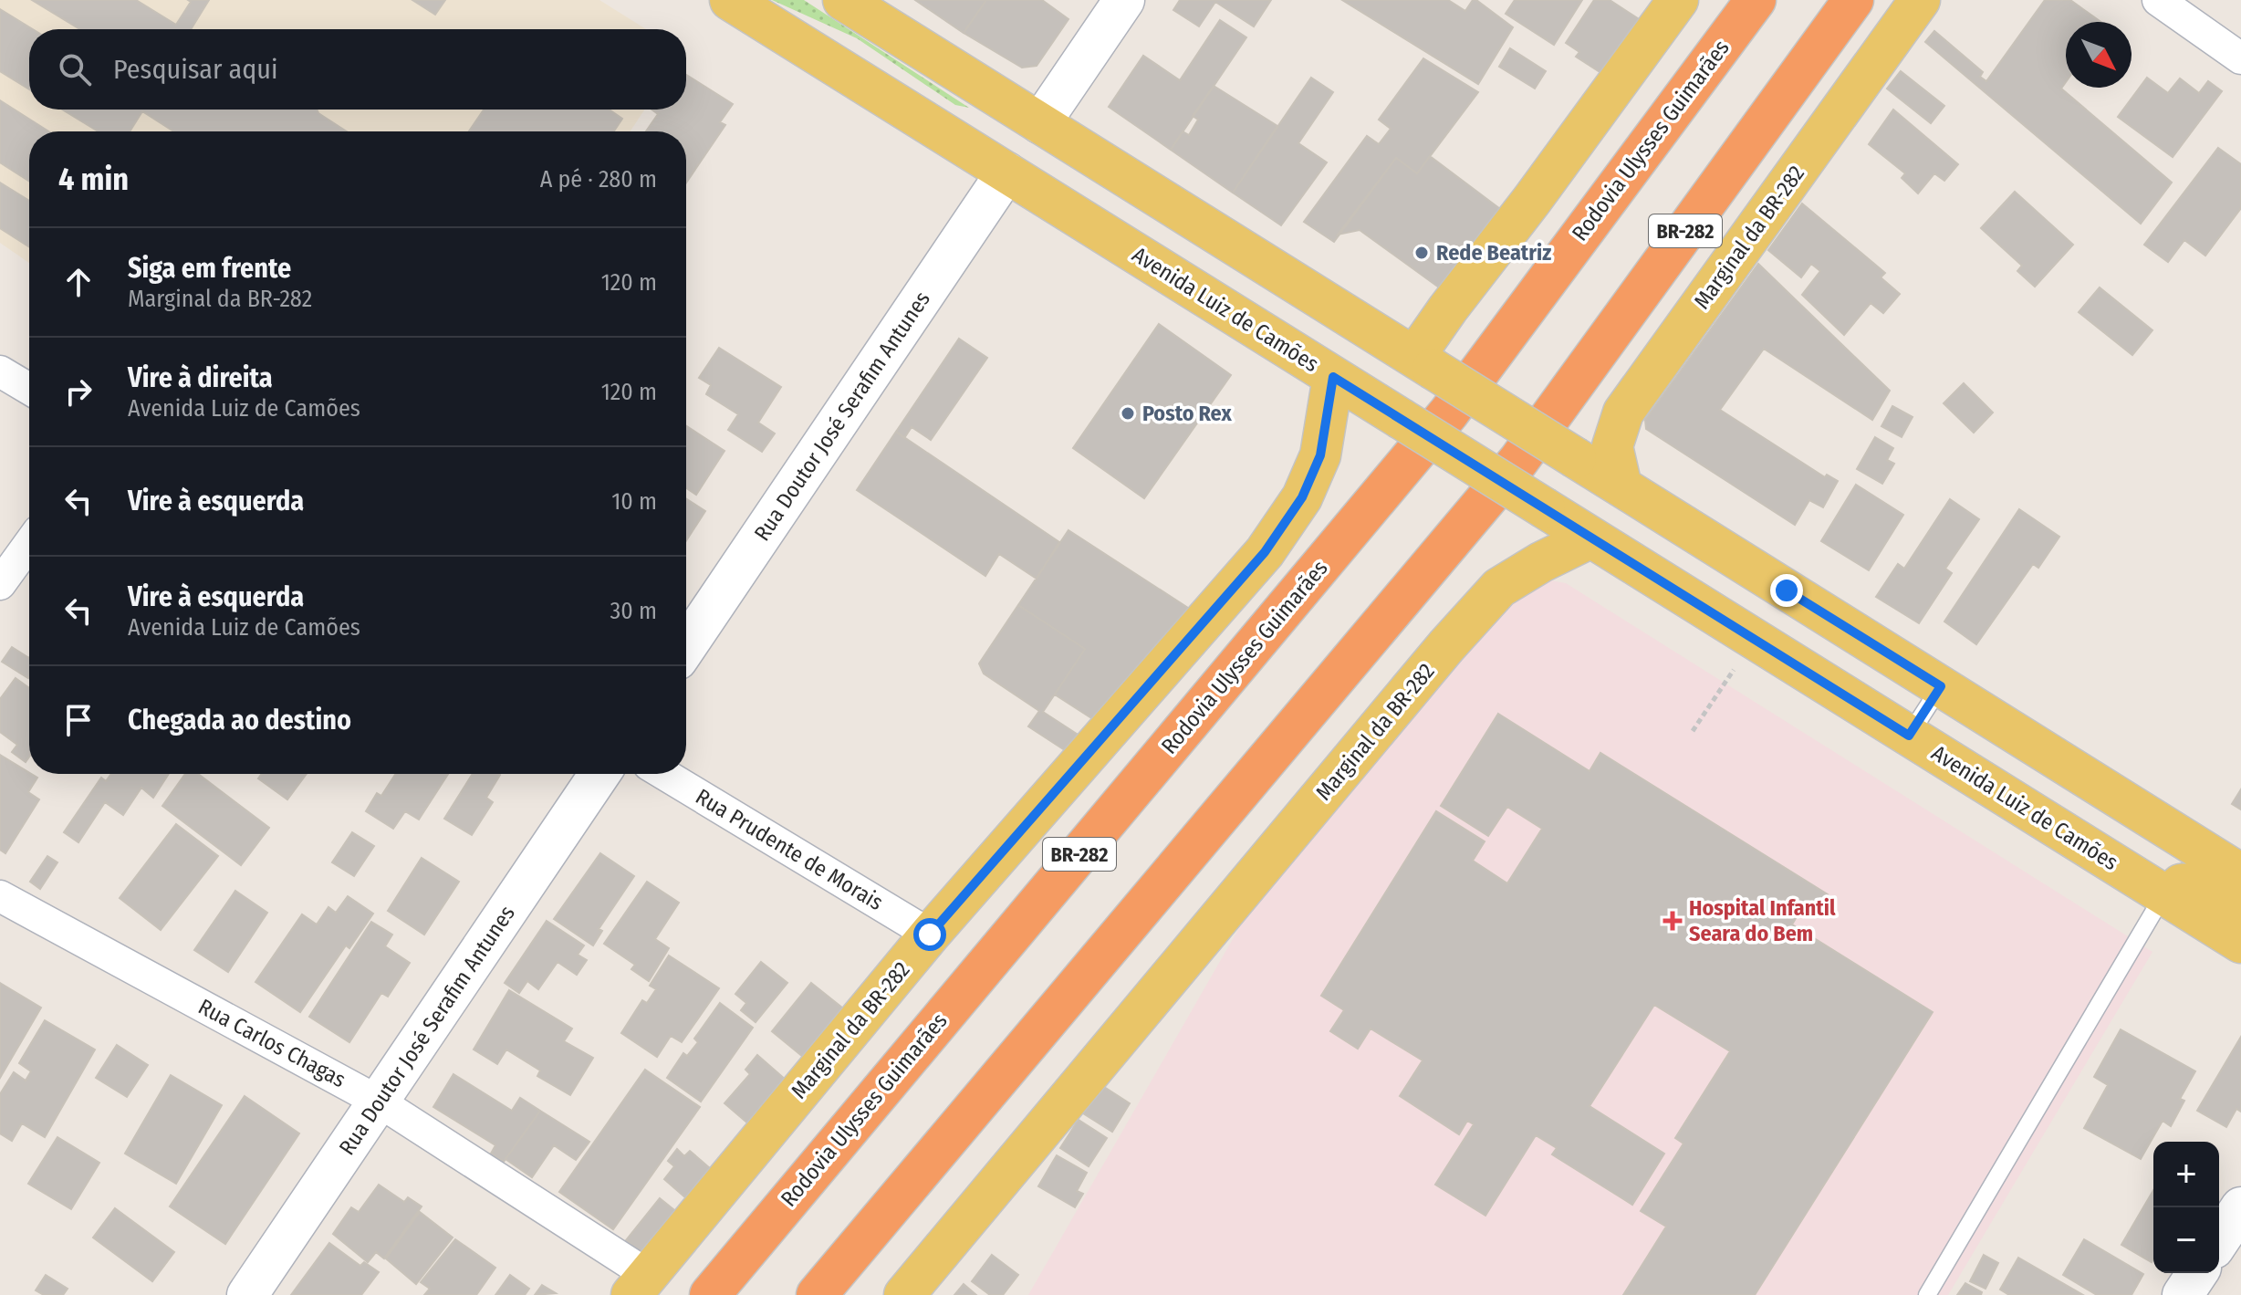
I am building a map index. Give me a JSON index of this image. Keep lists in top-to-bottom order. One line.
{"streets":{"highway":["Rodovia Ulysses Guimarães","BR-282"],"main road":["Marginal da BR-282","Avenida Luiz de Camões"],"street":["Rua Doutor José Serafim Antunes","Rua Prudente de Morais","Rua Carlos Chagas"]},"crossings":[["Marginal da BR-282","Avenida Luiz de Camões"],["Marginal da BR-282","Rua Prudente de Morais"],["Marginal da BR-282","Rua Carlos Chagas"],["Avenida Luiz de Camões","Rua Doutor José Serafim Antunes"],["Rua Doutor José Serafim Antunes","Rua Carlos Chagas"]],"places":{"other":["Rede Beatriz","Posto Rex"],"health":["Hospital Infantil Seara do Bem"]},"north":"bottom right","page":{"search":"Pesquisar aqui","heading":["4 min","A pé · 280 m"],"list":[["Siga em frente","Marginal da BR-282","120 m"],["Vire à direita","Avenida Luiz de Camões","120 m"],["Vire à esquerda","10 m"],["Vire à esquerda","Avenida Luiz de Camões","30 m"],"Chegada ao destino"],"map_buttons":["+","−"]}}
